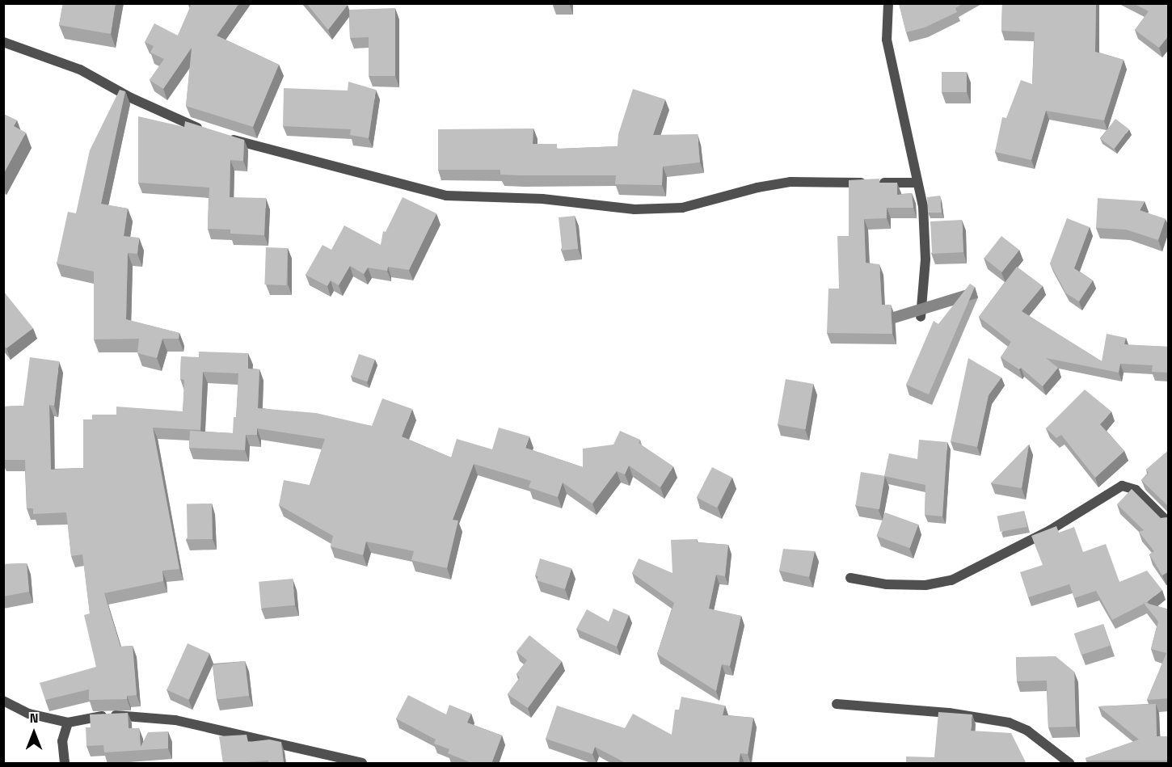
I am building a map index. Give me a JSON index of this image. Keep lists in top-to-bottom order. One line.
{"north":"top"}
